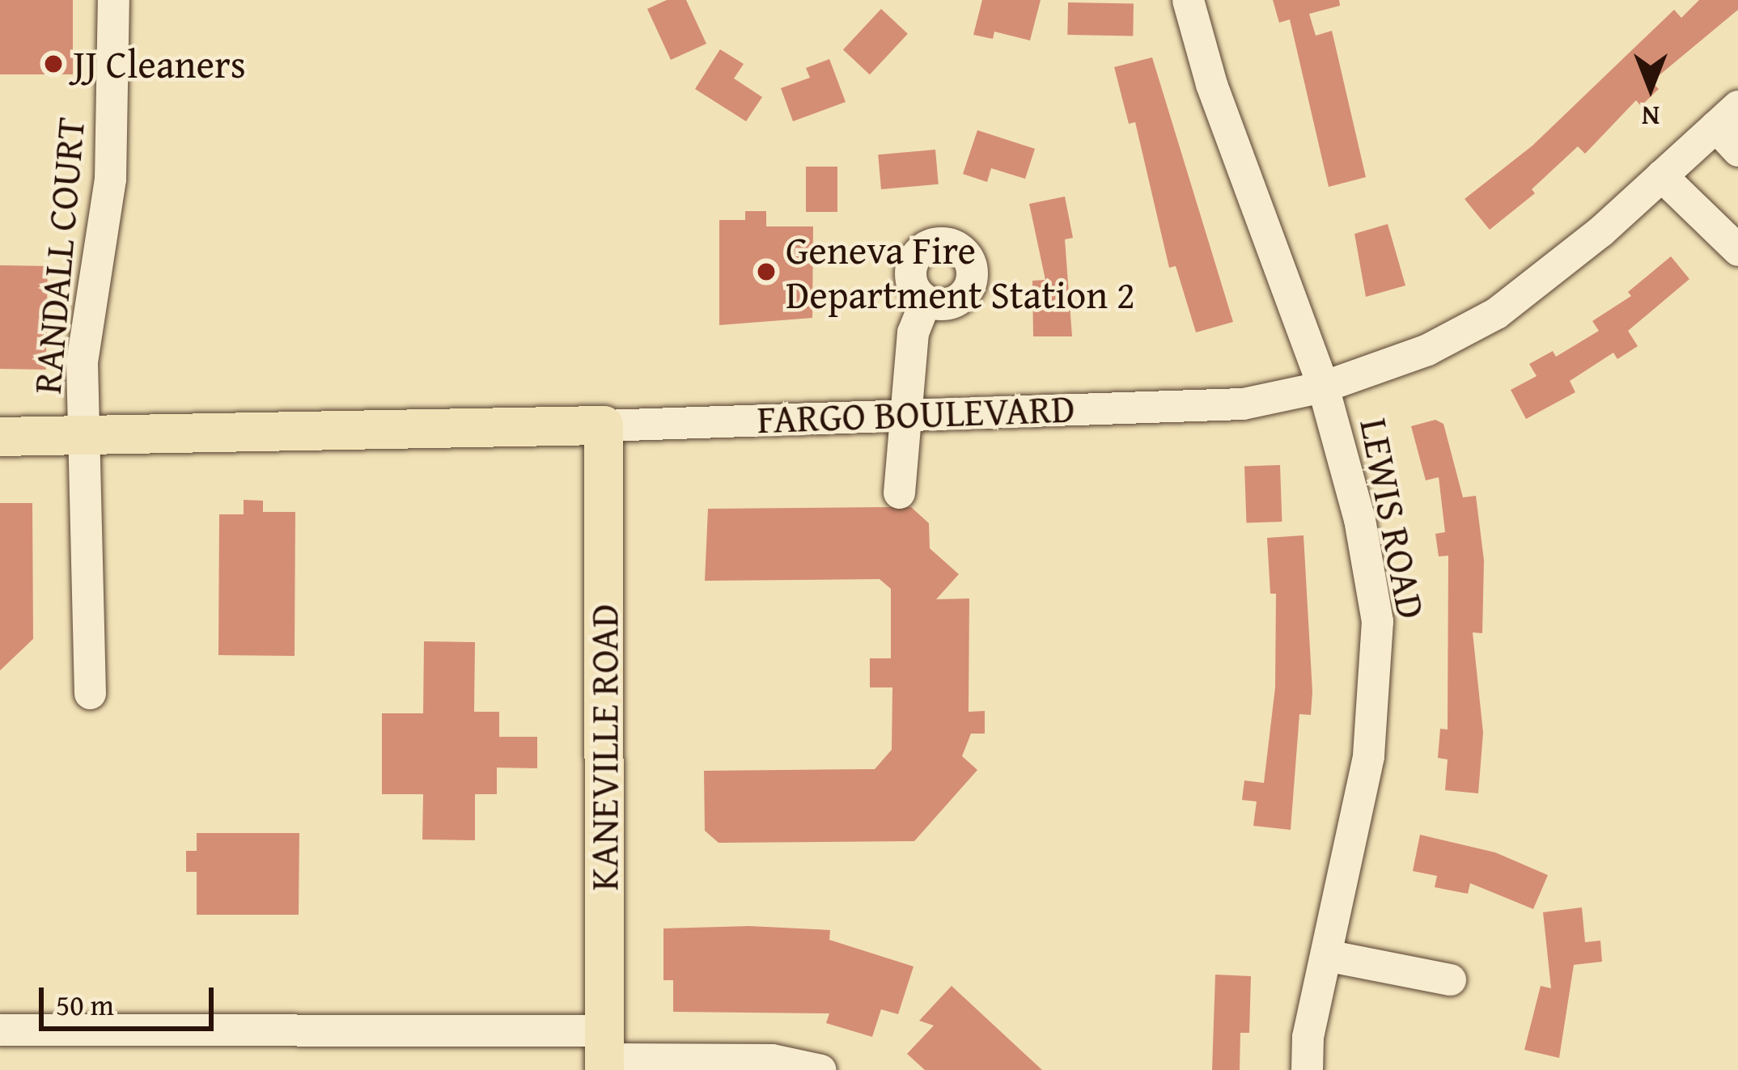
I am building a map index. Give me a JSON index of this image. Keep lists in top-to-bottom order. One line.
{"streets":{"main road":["FARGO BOULEVARD","KANEVILLE ROAD"],"street":["RANDALL COURT","LEWIS ROAD"]},"crossings":[["RANDALL COURT","FARGO BOULEVARD"],["FARGO BOULEVARD","LEWIS ROAD"],["FARGO BOULEVARD","KANEVILLE ROAD"]],"places":["JJ Cleaners","Geneva Fire Department Station 2"],"scale_bar":"50 m","north":"bottom"}
